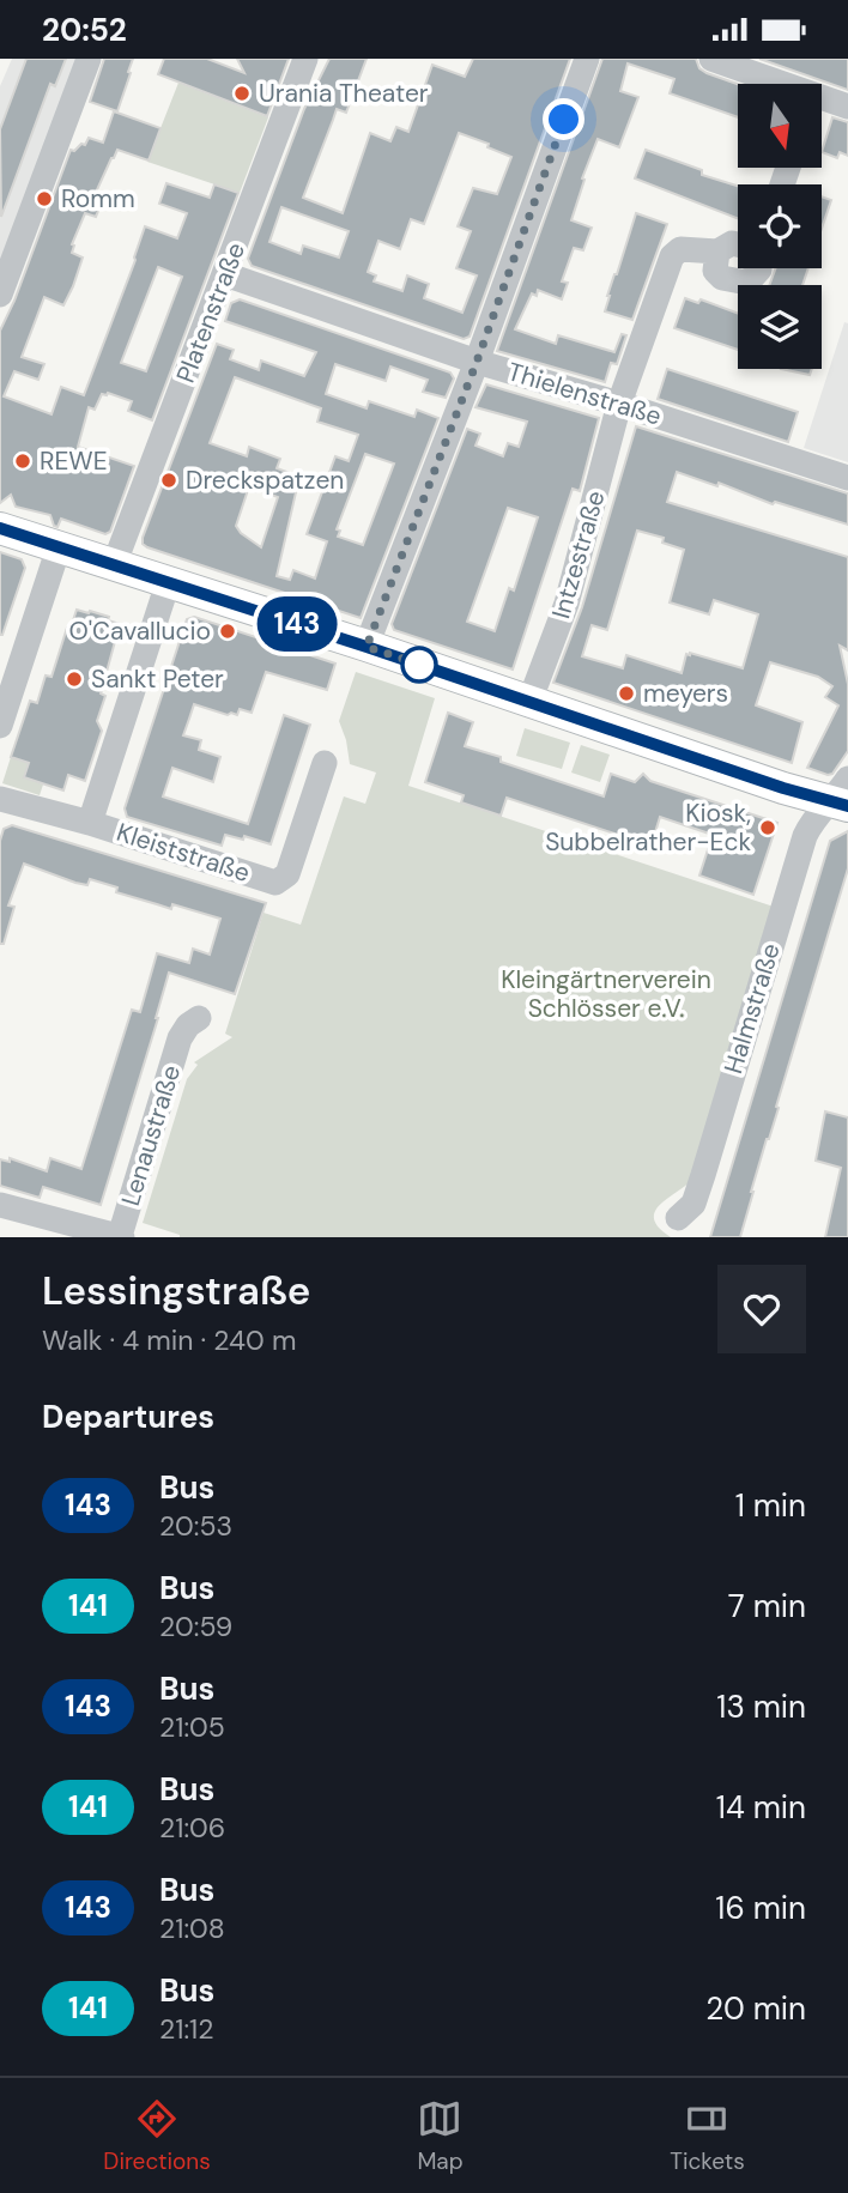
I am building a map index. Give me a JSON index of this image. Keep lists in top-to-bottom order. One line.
{"streets":{"street":["Platenstraße","Thielenstraße","Intzestraße","Kleiststraße","Halmstraße","Lenaustraße"]},"crossings":[["Platenstraße","Thielenstraße"],["Thielenstraße","Intzestraße"]],"parks":["Kleingärtnerverein Schlösser e.V."],"places":["Urania Theater","Romm","REWE","Dreckspatzen","O'Cavallucio","Sankt Peter","meyers","Kiosk, Subbelrather-Eck"],"lines":["bus line 143"],"north":"bottom","page":{"status":"20:52","on_map":"143","heading":[["Lessingstraße","Walk · 4 min · 240 m"],"Departures"],"list":[{"mark":"143","name":"Bus","note":"20:53","value":"1 min"},{"mark":"141","name":"Bus","note":"20:59","value":"7 min"},{"mark":"143","name":"Bus","note":"21:05","value":"13 min"},{"mark":"141","name":"Bus","note":"21:06","value":"14 min"},{"mark":"143","name":"Bus","note":"21:08","value":"16 min"},{"mark":"141","name":"Bus","note":"21:12","value":"20 min"}],"tabs":["Directions","Map","Tickets"]}}
